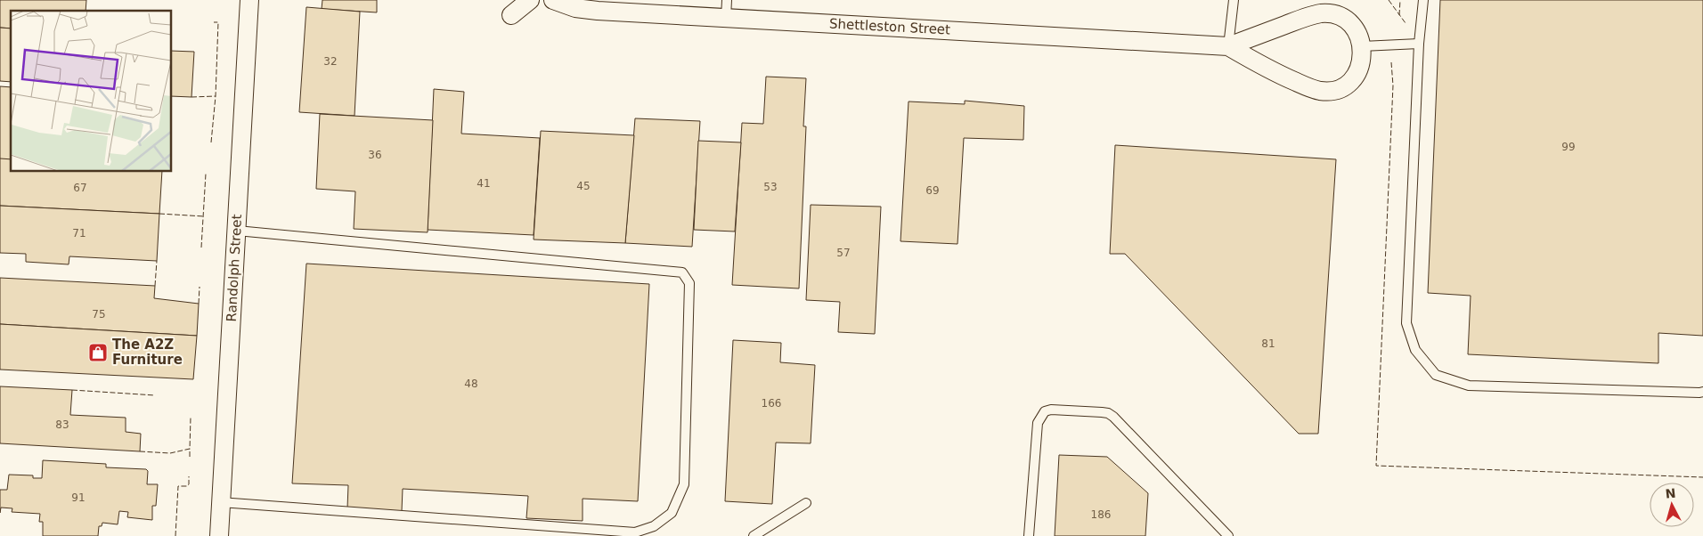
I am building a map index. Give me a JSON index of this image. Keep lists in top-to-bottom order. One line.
{"streets":{"street":["Shettleston Street","Randolph Street"]},"places":{"shop":["The A2Z Furniture"]},"house_numbers":["32","99","36","41","45","53","67","69","71","57","75","81","48","166","83","91","186"],"north":"top"}
